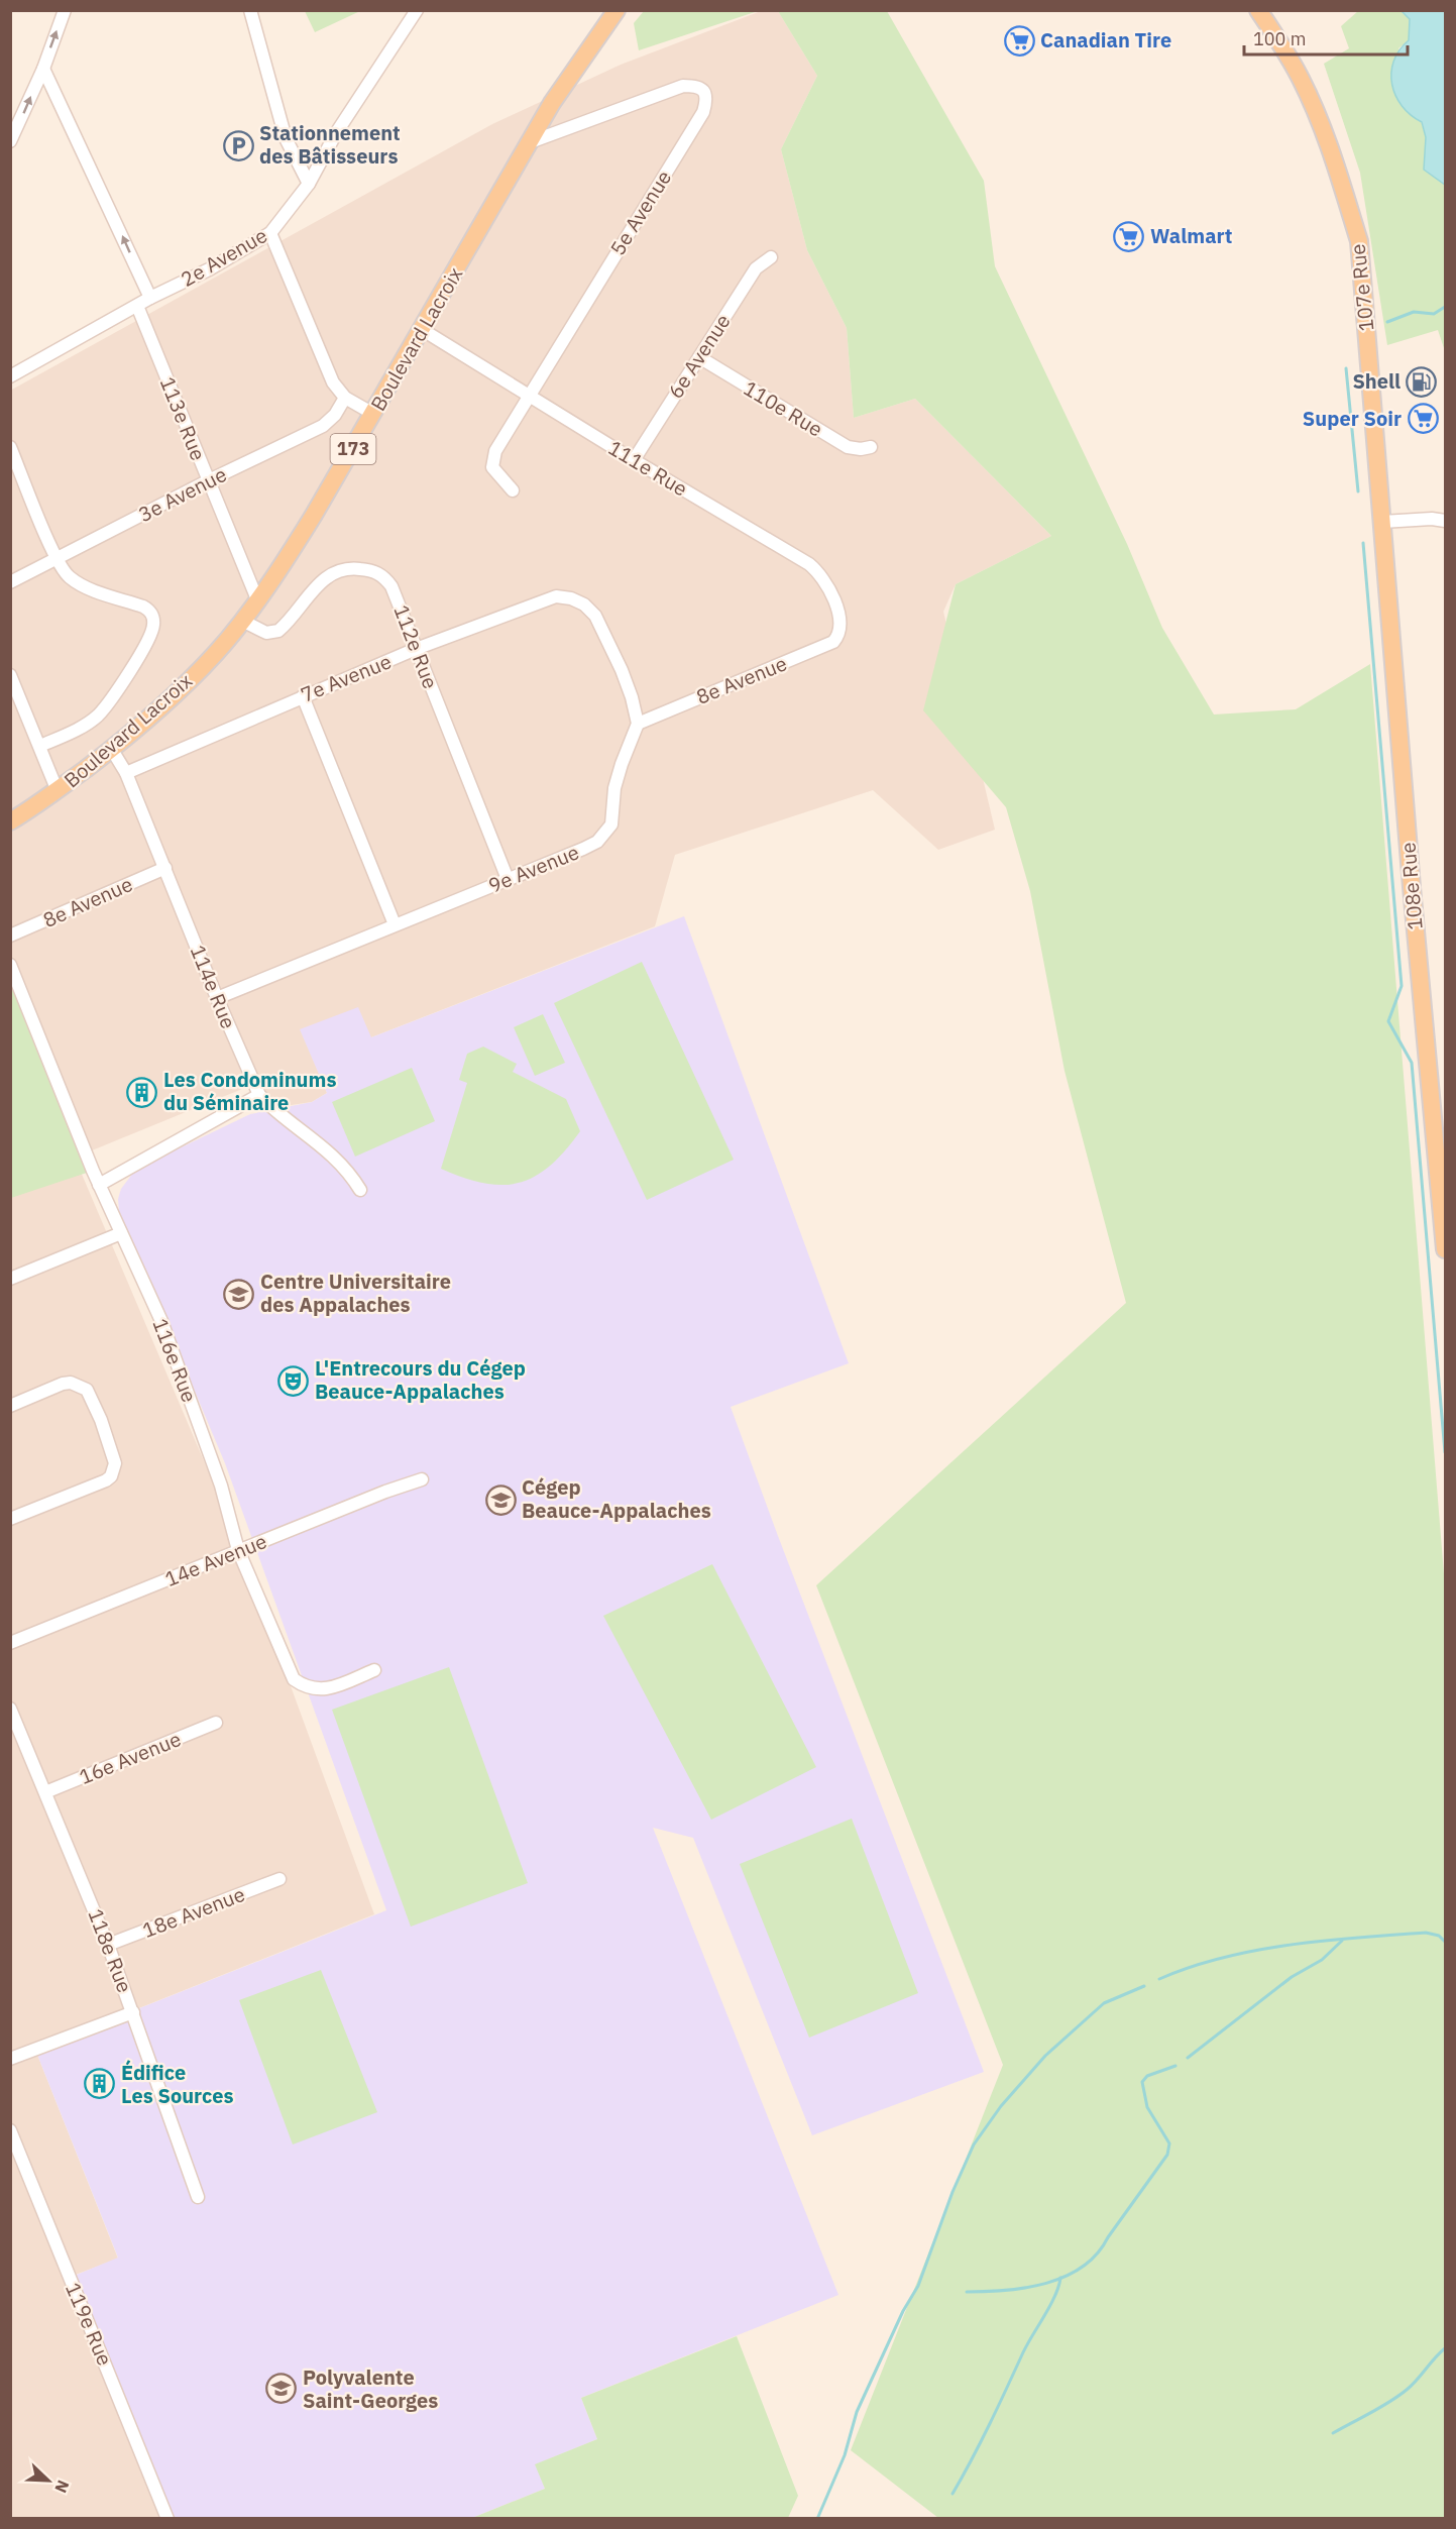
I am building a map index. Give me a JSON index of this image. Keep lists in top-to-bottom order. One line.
{"streets":{"main road":["107e Rue","Boulevard Lacroix","173","108e Rue"],"street":["5e Avenue","2e Avenue","6e Avenue","110e Rue","113e Rue","111e Rue","3e Avenue","112e Rue","7e Avenue","8e Avenue","9e Avenue","114e Rue","116e Rue","14e Avenue","16e Avenue","18e Avenue","118e Rue","119e Rue"]},"crossings":[["5e Avenue","Boulevard Lacroix"],["5e Avenue","111e Rue"],["2e Avenue","113e Rue"],["107e Rue","108e Rue"],["Boulevard Lacroix","113e Rue"],["Boulevard Lacroix","111e Rue"],["Boulevard Lacroix","112e Rue"],["Boulevard Lacroix","114e Rue"],["6e Avenue","110e Rue"],["6e Avenue","111e Rue"],["113e Rue","3e Avenue"],["111e Rue","8e Avenue"],["112e Rue","7e Avenue"],["112e Rue","9e Avenue"],["7e Avenue","8e Avenue"],["7e Avenue","9e Avenue"],["7e Avenue","114e Rue"],["8e Avenue","9e Avenue"],["8e Avenue","114e Rue"],["9e Avenue","114e Rue"],["116e Rue","14e Avenue"],["16e Avenue","118e Rue"],["18e Avenue","118e Rue"]],"places":{"supermarket":["Canadian Tire","Walmart","Super Soir"],"parking":["Stationnement des Bâtisseurs"],"fuel station":["Shell"],"building":["Les Condominums du Séminaire","Édifice Les Sources"],"school or university":["Centre Universitaire des Appalaches","Cégep Beauce-Appalaches","Polyvalente Saint-Georges"],"theatre":["L'Entrecours du Cégep Beauce-Appalaches"]},"scale_bar":"100 m","north":"bottom right"}
